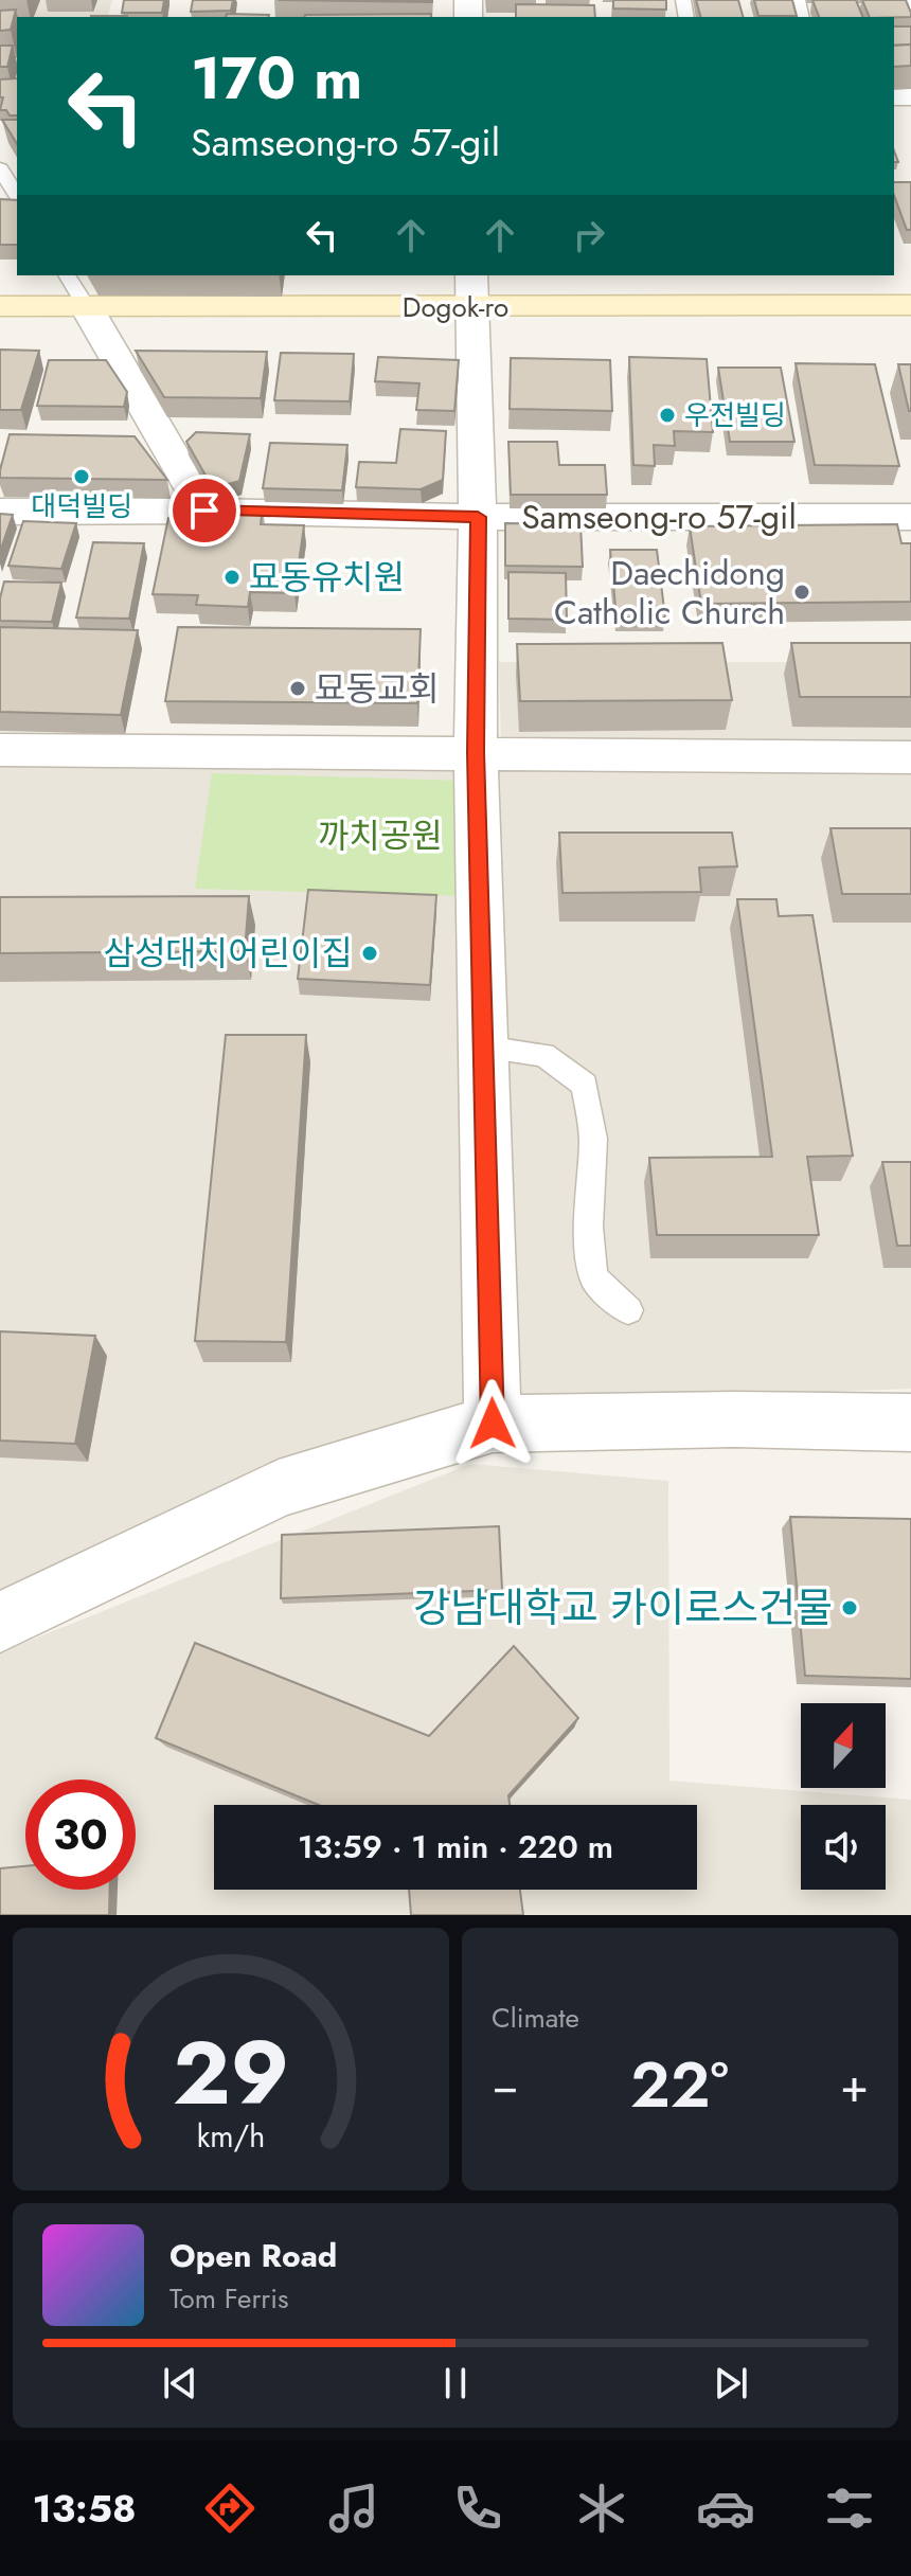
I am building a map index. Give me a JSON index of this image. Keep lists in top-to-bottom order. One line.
{"streets":{"main road":["Dogok-ro"],"street":["Samseong-ro 57-gil"]},"parks":["까치공원"],"places":["우전빌딩","대덕빌딩","묘동유치원","Daechidong Catholic Church","묘동교회","삼성대치어린이집","강남대학교 카이로스건물"],"north":"top","page":{"turn":["170 m","Samseong-ro 57-gil"],"limit":"30","trip":"13:59 · 1 min · 220 m","tile":"Climate","heat":["−","22°","+"],"song":["Open Road","Tom Ferris"],"tabs":"13:58","gauge":["29","km/h"]}}
